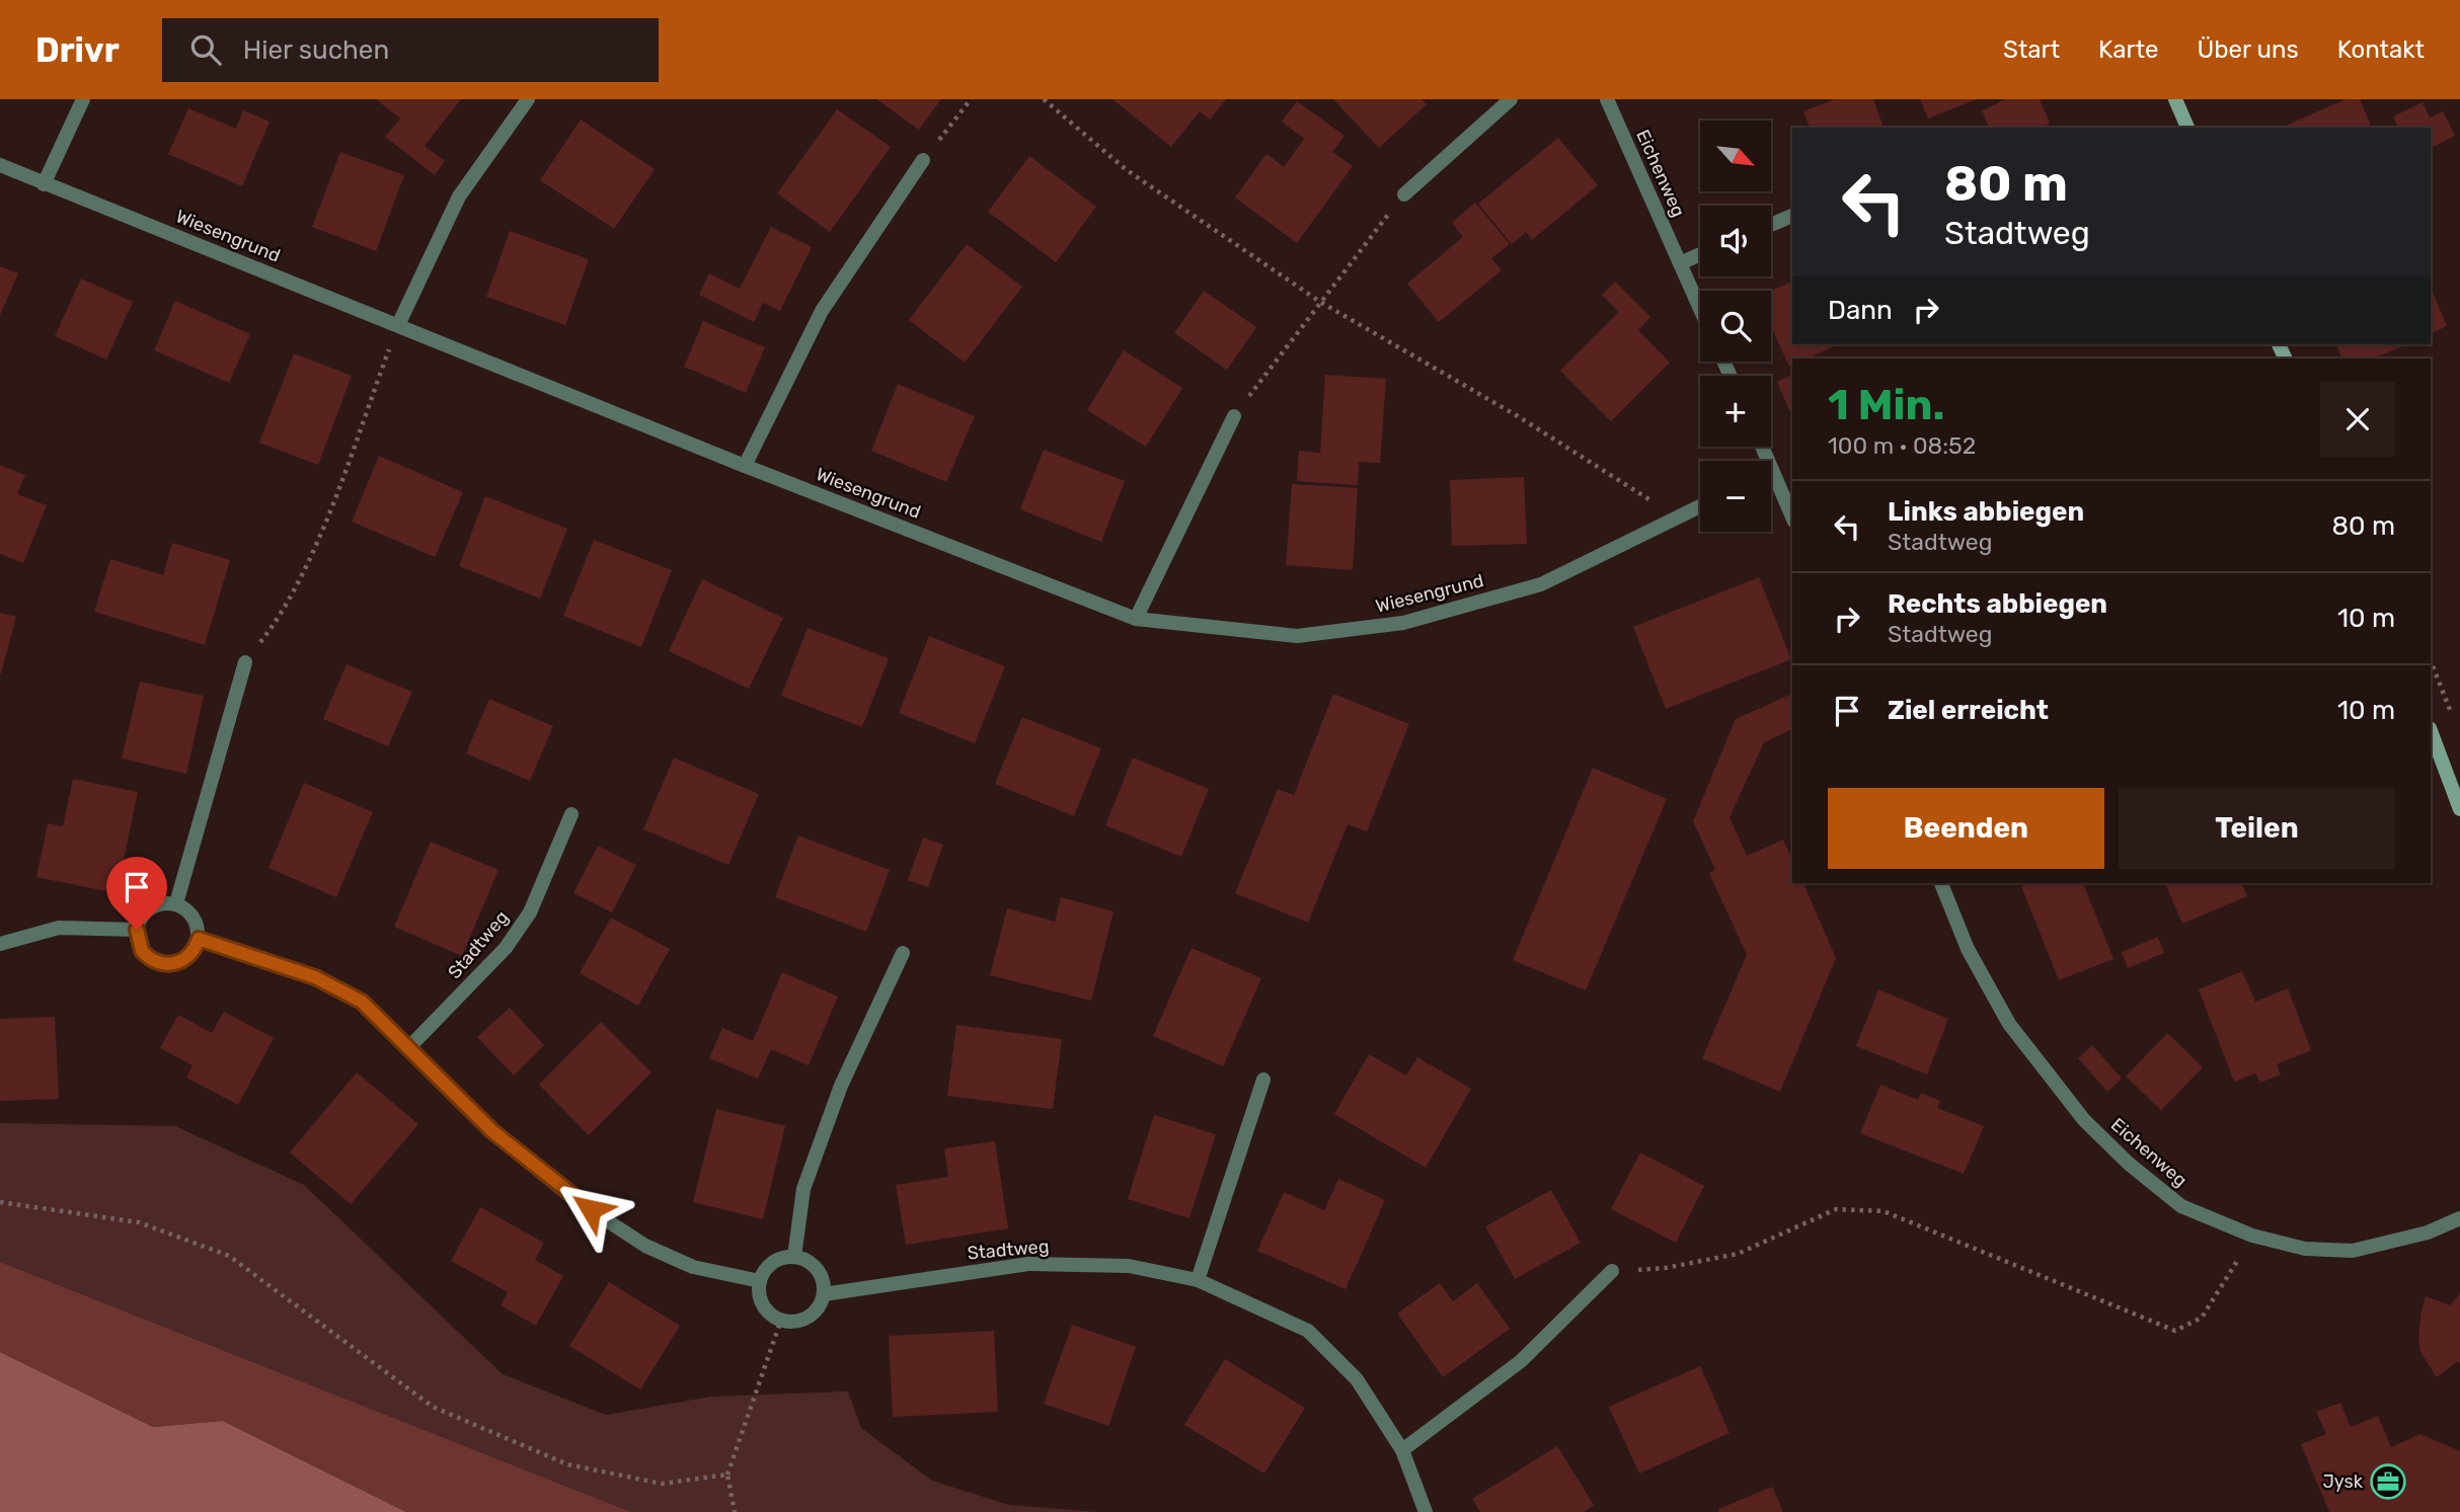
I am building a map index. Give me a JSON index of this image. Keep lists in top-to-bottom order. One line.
{"streets":{"street":["Eichenweg","Wiesengrund","Stadtweg"]},"places":{"office":["Jysk"]},"north":"bottom right","page":{"header":"Drivr","search":"Hier suchen","nav":["Start","Karte","Über uns","Kontakt"],"map_buttons":["+","−"],"turn":["80 m","Stadtweg"],"then":"Dann","heading":["1 Min.","100 m · 08:52"],"list":[{"name":"Links abbiegen","note":"Stadtweg","value":"80 m"},{"name":"Rechts abbiegen","note":"Stadtweg","value":"10 m"},{"name":"Ziel erreicht","value":"10 m"}],"buttons":["Beenden","Teilen"]}}
